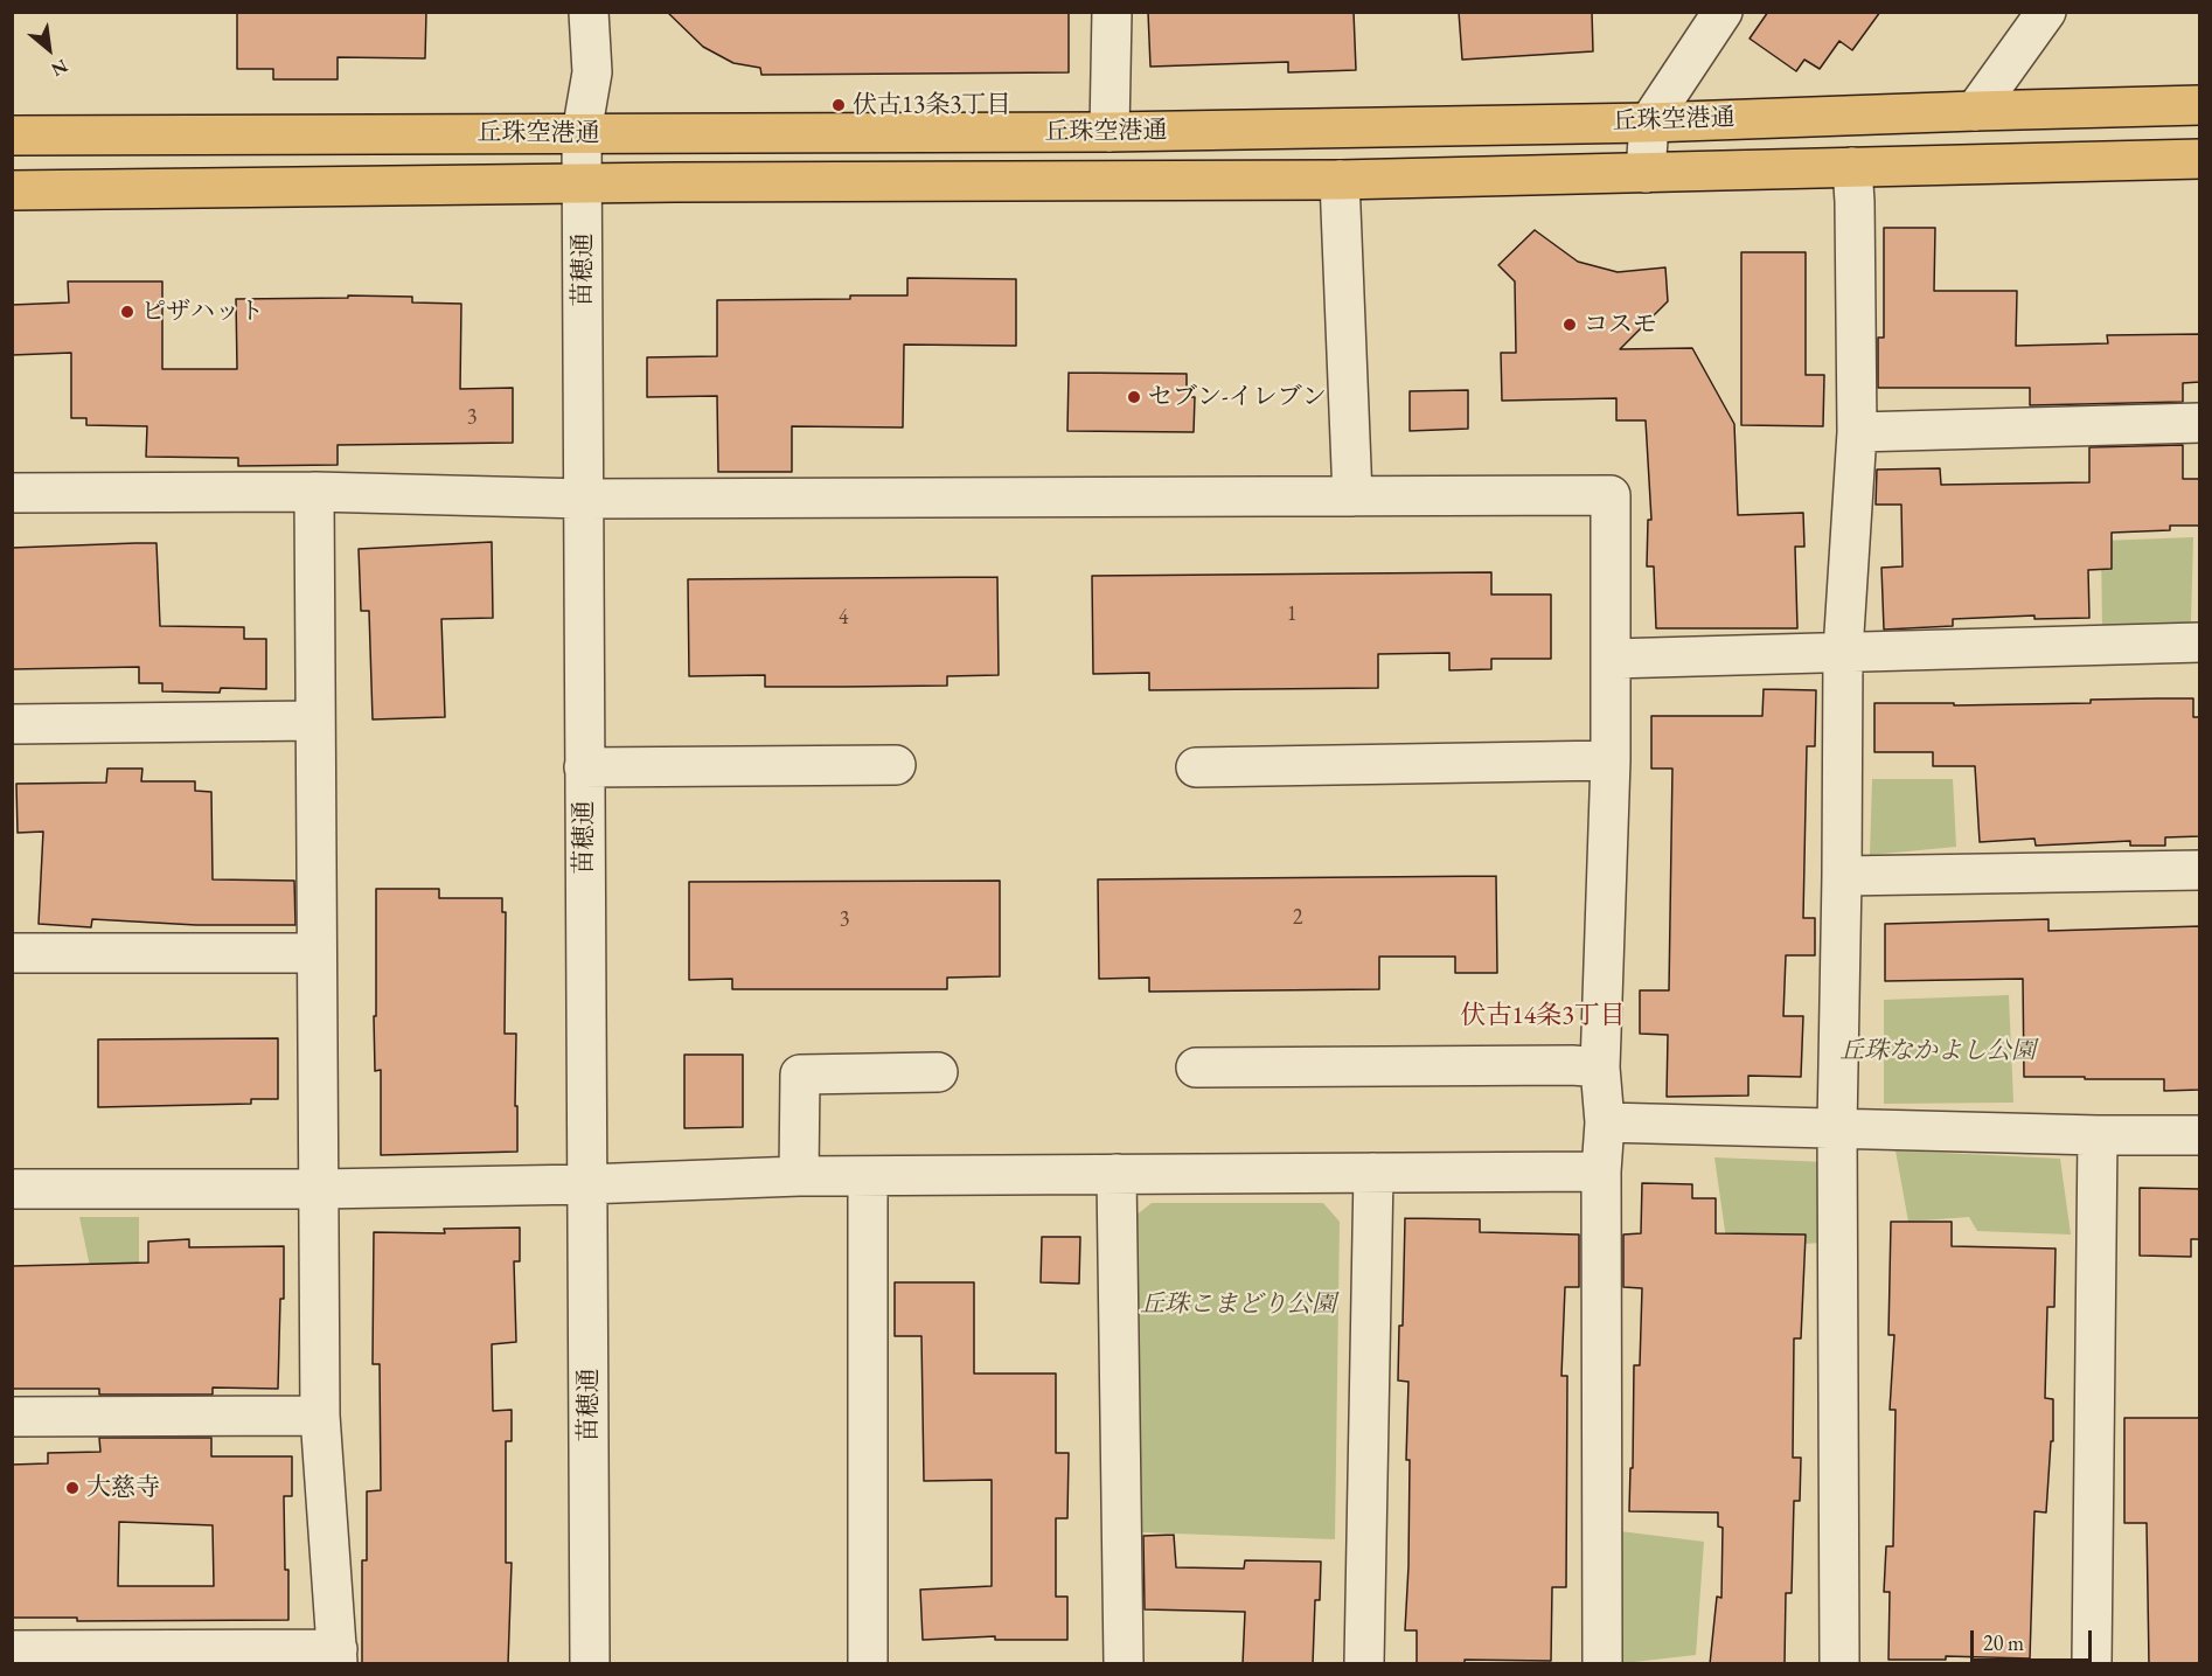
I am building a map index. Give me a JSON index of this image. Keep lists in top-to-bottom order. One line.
{"streets":{"main road":["丘珠空港通"],"street":["苗穂通"]},"crossings":[["丘珠空港通","苗穂通"]],"districts":["伏古14条3丁目"],"parks":["丘珠なかよし公園","丘珠こまどり公園"],"places":["伏古13条3丁目","ピザハット","コスモ","セブン-イレブン","大慈寺"],"house_numbers":["3","1","4","2","3"],"scale_bar":"20 m","north":"bottom right"}
